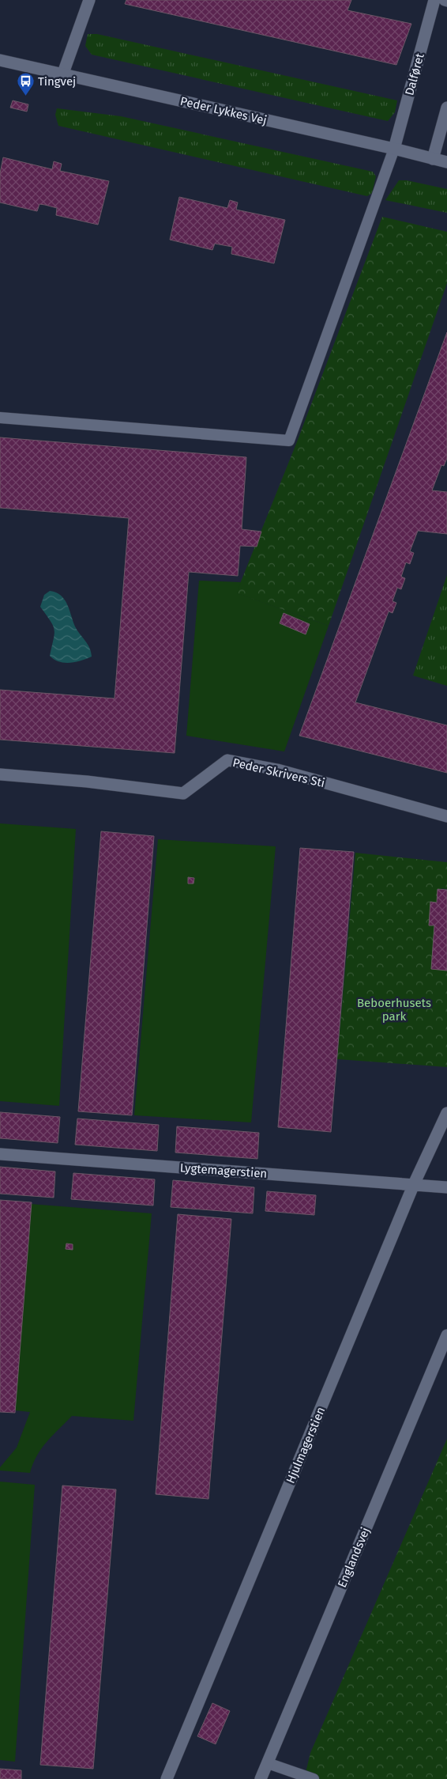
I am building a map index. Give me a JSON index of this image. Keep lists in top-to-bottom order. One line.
{"streets":{"street":["Dalføret","Peder Lykkes Vej","Peder Skrivers Sti","Lygtemagerstien","Hjulmagerstien","Englandsvej"]},"crossings":[["Dalføret","Peder Lykkes Vej"],["Lygtemagerstien","Hjulmagerstien"]],"parks":["Beboerhusets park"],"places":{"bus stop":["Tingvej"]}}
